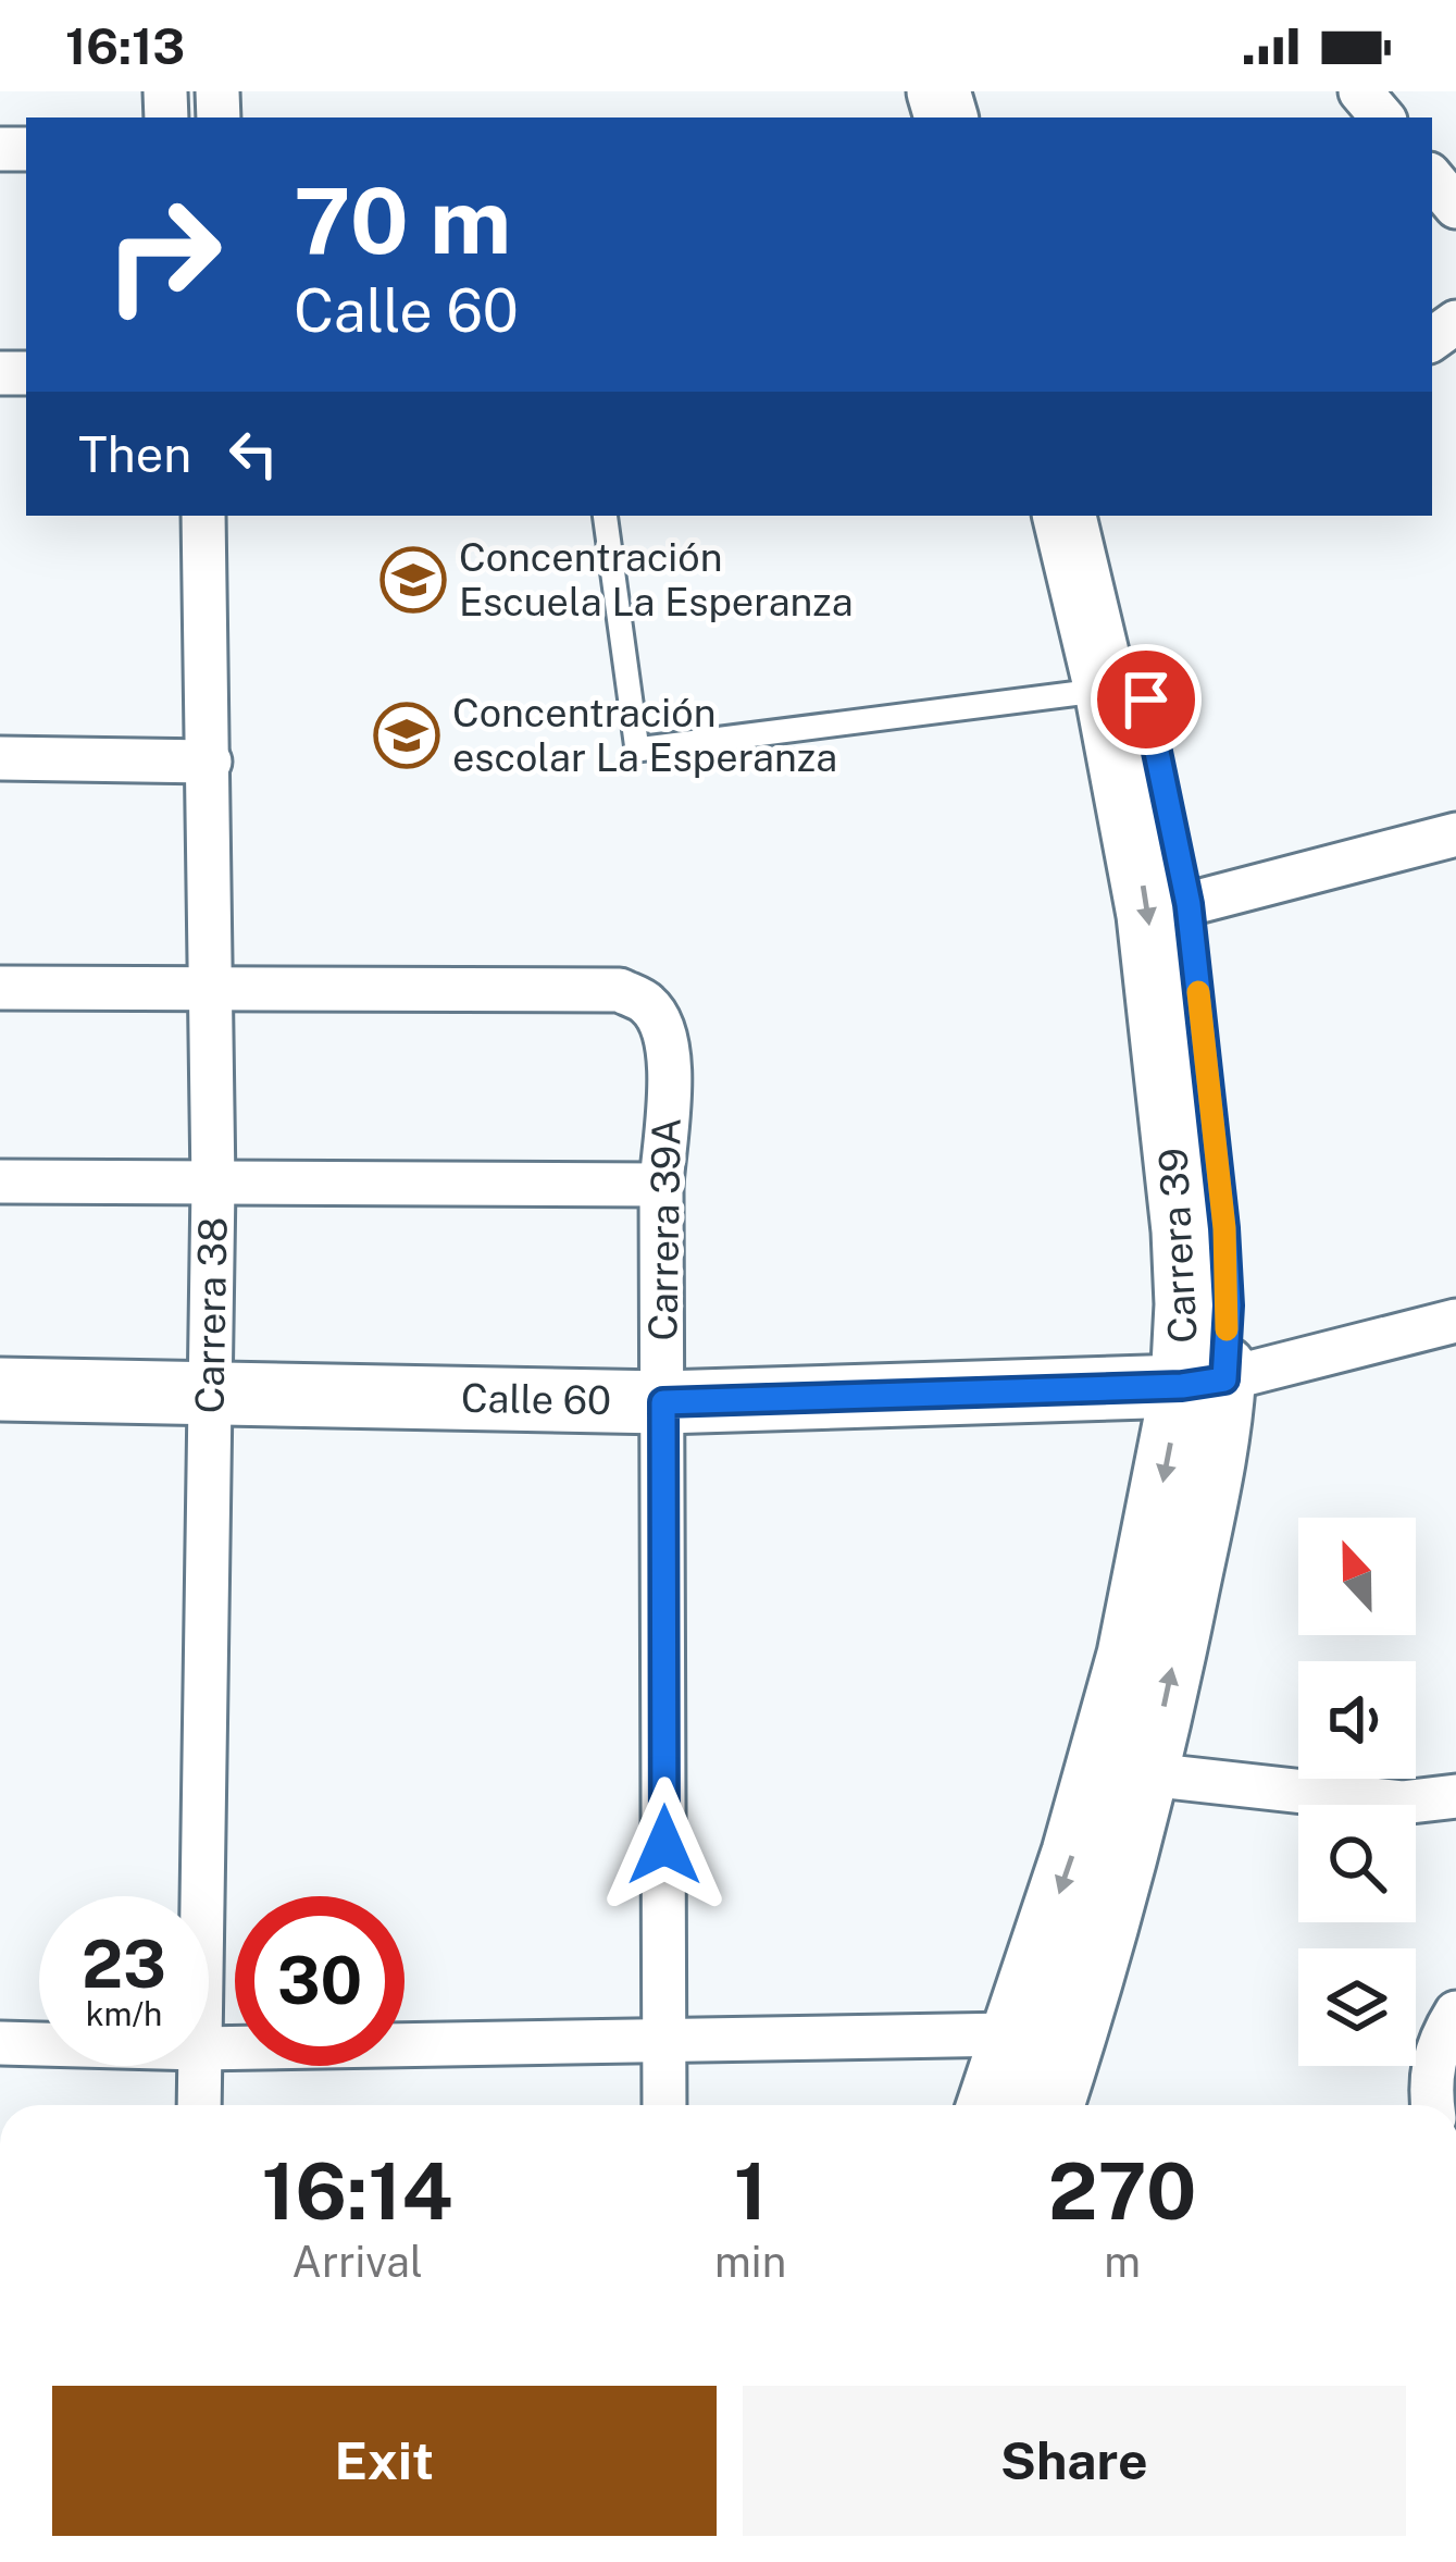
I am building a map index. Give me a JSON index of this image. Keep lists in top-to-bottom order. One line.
{"streets":{"main road":["Carrera 39","Calle 60"],"street":["Carrera 39A","Carrera 38"]},"crossings":[["Carrera 39A","Carrera 38"],["Carrera 39A","Calle 60"],["Carrera 39","Calle 60"],["Carrera 38","Calle 60"]],"places":{"school or university":["Concentración Escuela La Esperanza","Concentración escolar La Esperanza"]},"north":"top","page":{"status":"16:13","turn":["70 m","Calle 60"],"then":"Then","speed":"23 km/h","limit":"30","eta":["16:14","Arrival","1","min","270","m"],"buttons":["Exit","Share"]}}
